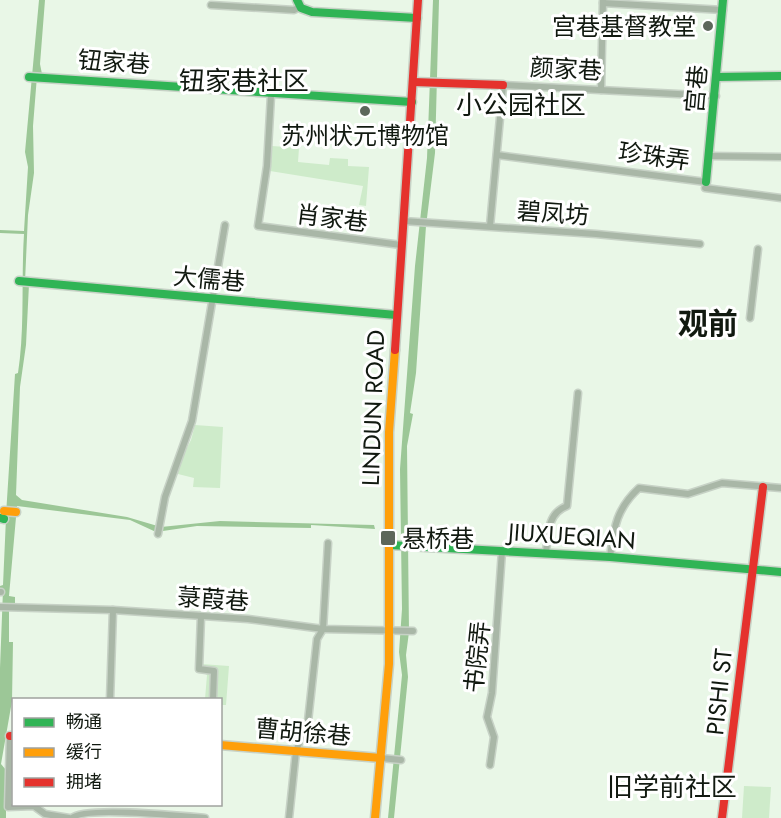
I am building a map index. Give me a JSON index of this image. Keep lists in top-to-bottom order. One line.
{"streets":{"street":["钮家巷","颜家巷","宫巷","珍珠弄","碧凤坊","肖家巷","大儒巷","LINDUN ROAD","JIUXUEQIAN","菉葭巷","书院弄","PISHI ST","曹胡徐巷"]},"crossings":[["钮家巷","肖家巷"],["钮家巷","LINDUN ROAD"],["颜家巷","宫巷"],["颜家巷","LINDUN ROAD"],["宫巷","珍珠弄"],["碧凤坊","LINDUN ROAD"],["肖家巷","LINDUN ROAD"],["大儒巷","LINDUN ROAD"],["LINDUN ROAD","JIUXUEQIAN"],["LINDUN ROAD","菉葭巷"],["LINDUN ROAD","曹胡徐巷"],["JIUXUEQIAN","书院弄"],["JIUXUEQIAN","PISHI ST"]],"districts":["钮家巷社区","小公园社区","观前","旧学前社区"],"places":{"other":["宫巷基督教堂","苏州状元博物馆"],"transit":["悬桥巷"]},"legend":["畅通","缓行","拥堵"]}
